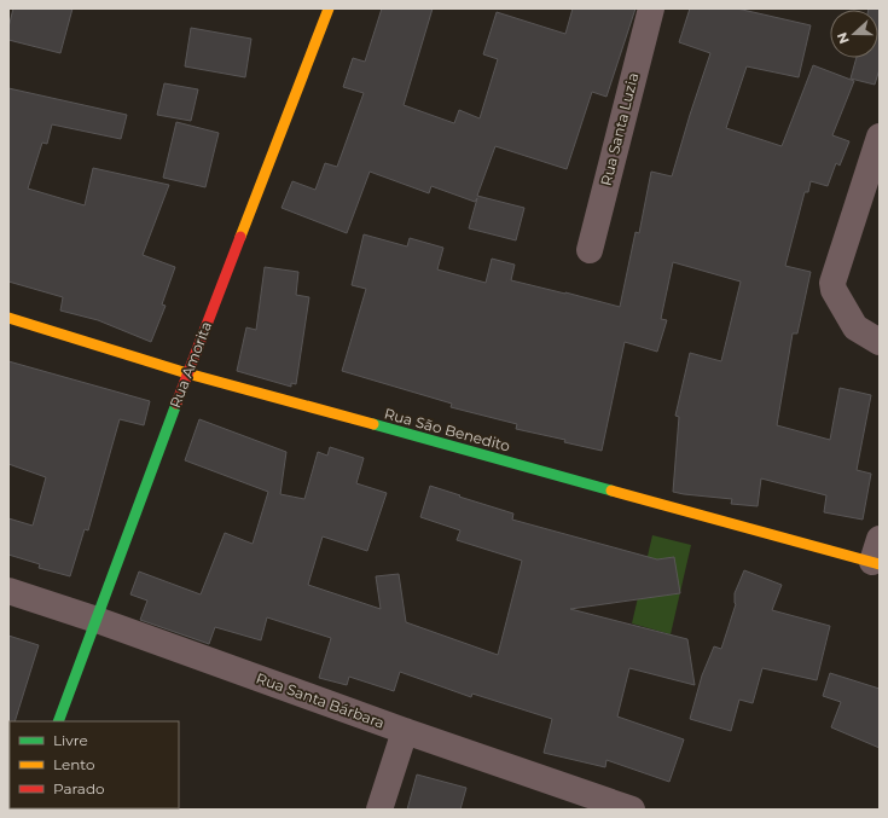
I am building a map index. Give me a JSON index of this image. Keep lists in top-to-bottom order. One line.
{"streets":{"street":["Rua Santa Luzia","Rua Amorita","Rua São Benedito","Rua Santa Bárbara"]},"crossings":[["Rua Amorita","Rua São Benedito"],["Rua Amorita","Rua Santa Bárbara"]],"legend":["Livre","Lento","Parado"],"north":"left"}
